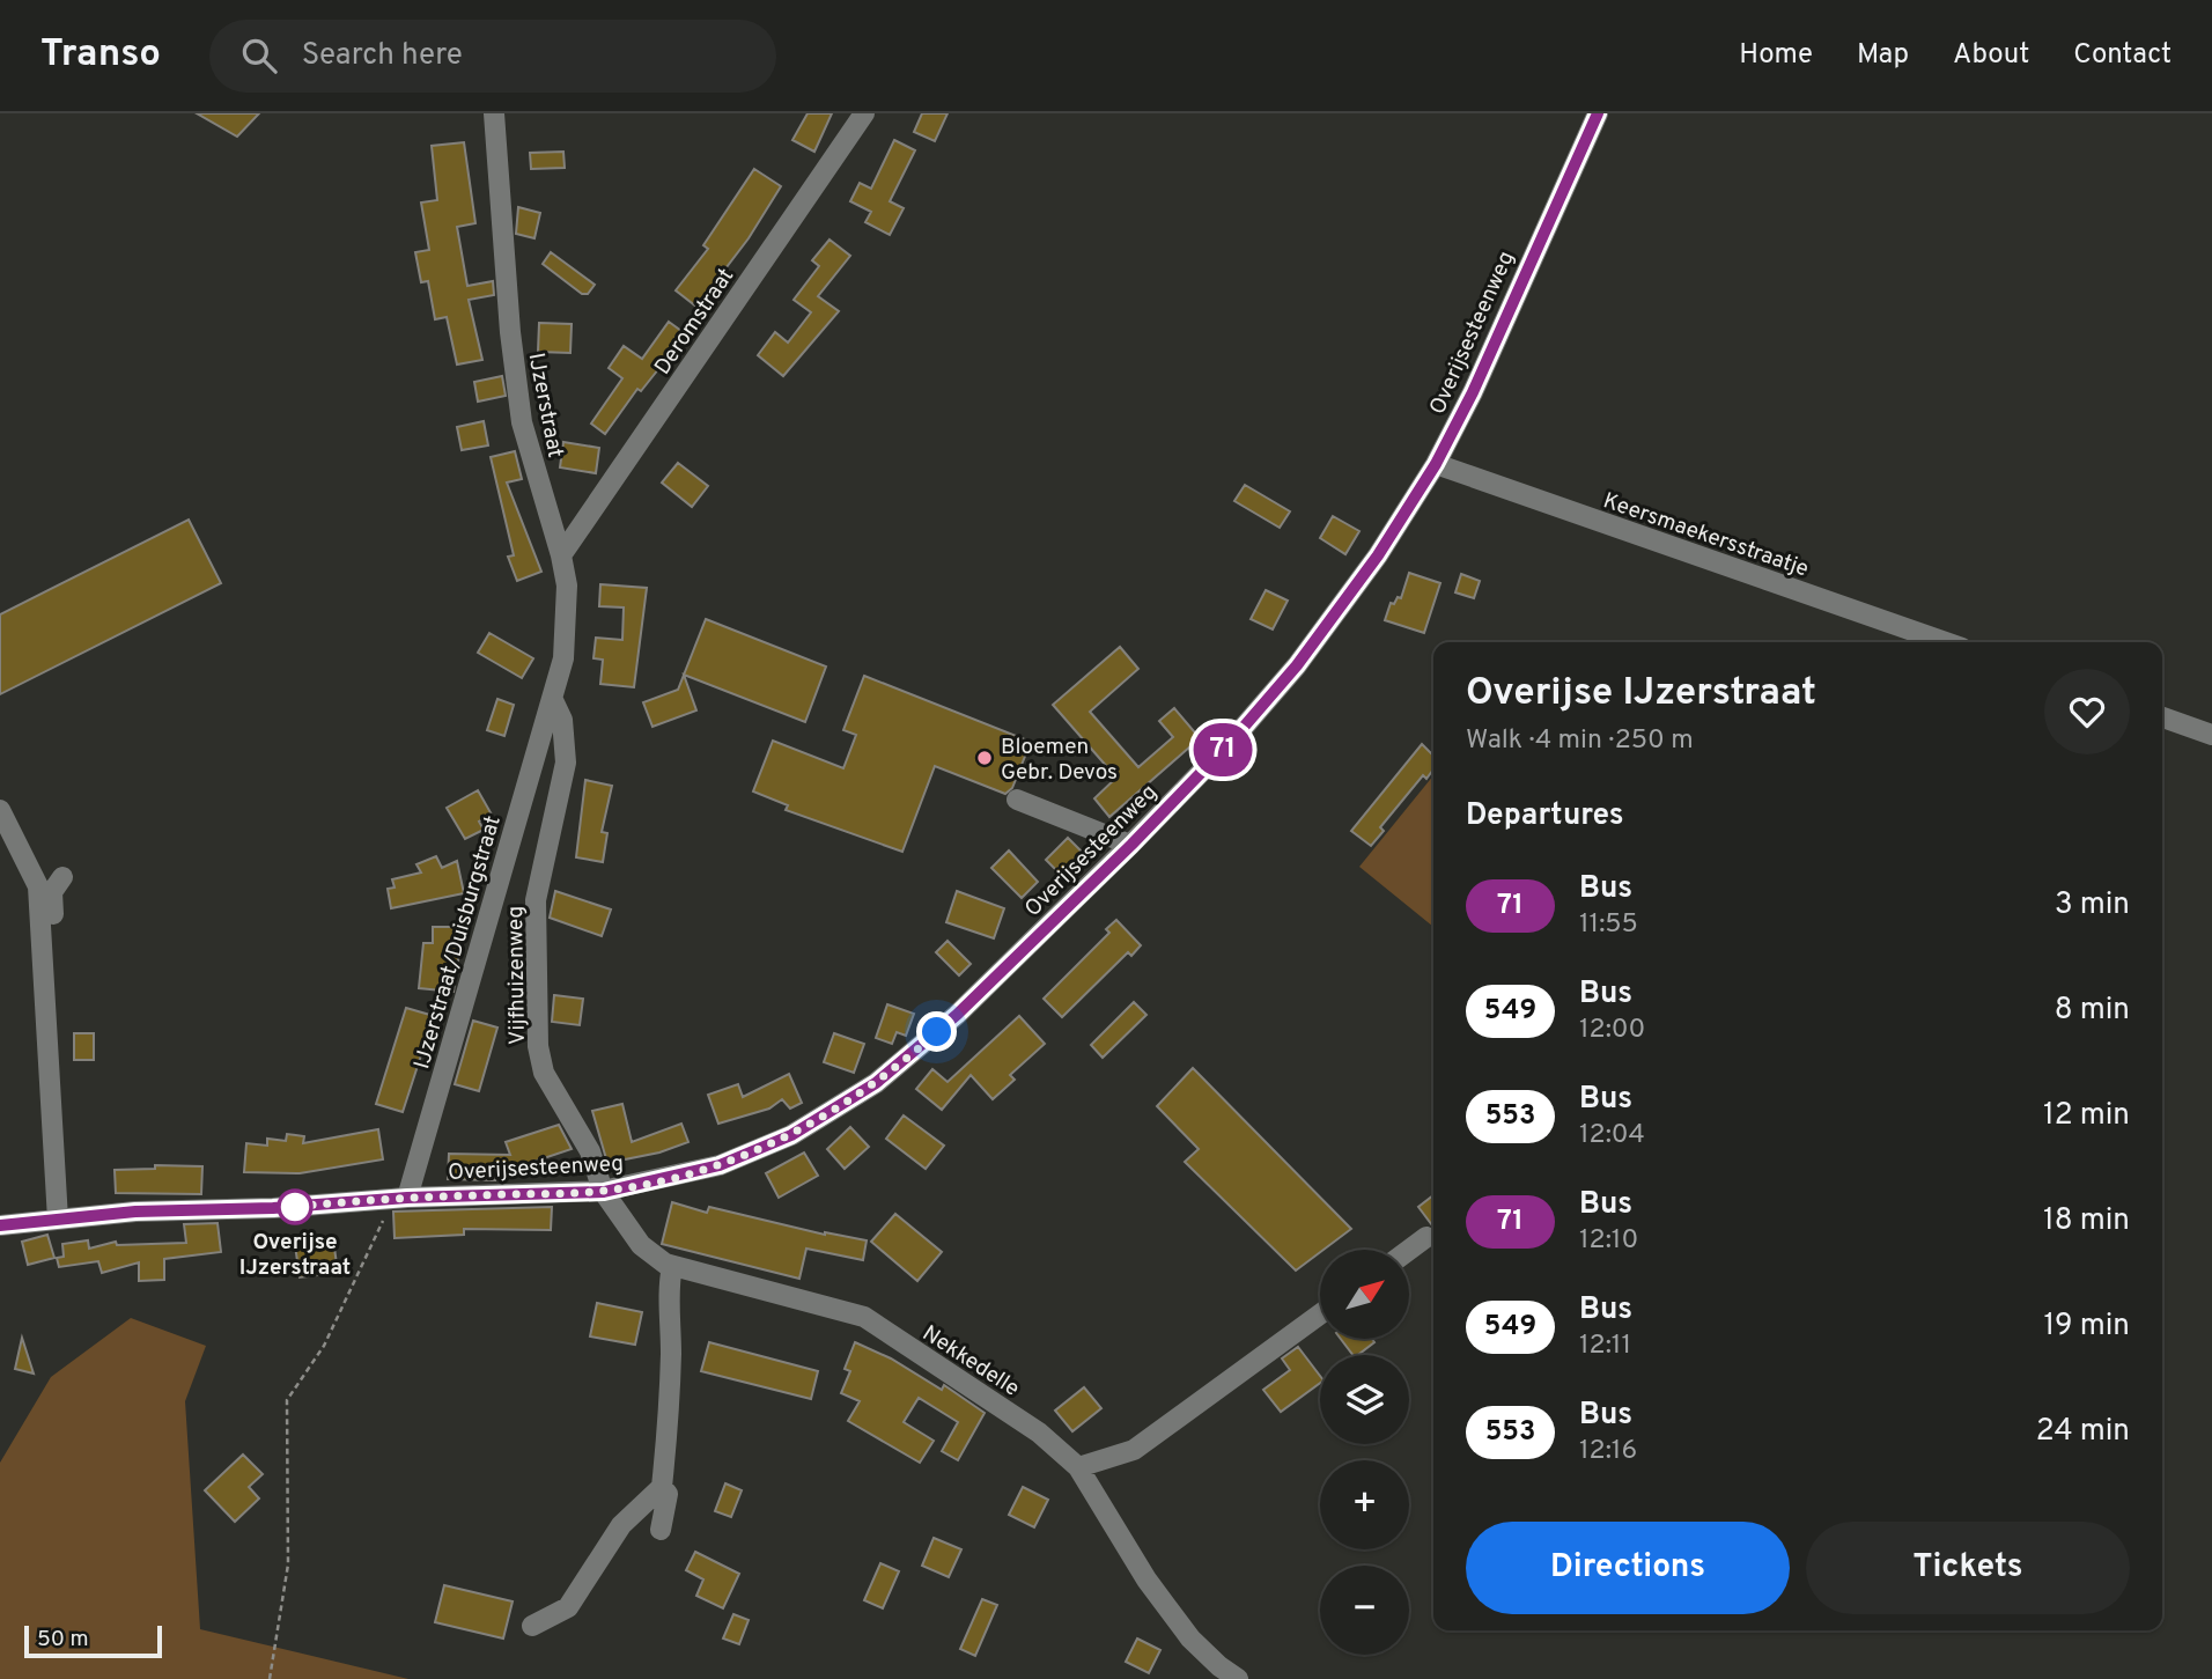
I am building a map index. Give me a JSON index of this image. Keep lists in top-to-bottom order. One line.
{"streets":{"street":["Deromstraat","Overijsesteenweg","IJzerstraat","Keersmaekersstraatje","IJzerstraat/Duisburgstraat","Vijfhuizenweg","Nekkedelle"]},"crossings":[["Deromstraat","IJzerstraat"],["Overijsesteenweg","Keersmaekersstraatje"],["Overijsesteenweg","IJzerstraat/Duisburgstraat"],["Overijsesteenweg","Vijfhuizenweg"],["Overijsesteenweg","Nekkedelle"],["IJzerstraat","IJzerstraat/Duisburgstraat"],["IJzerstraat","Vijfhuizenweg"],["IJzerstraat/Duisburgstraat","Vijfhuizenweg"],["Vijfhuizenweg","Nekkedelle"]],"places":["Bloemen Gebr. Devos","Overijse IJzerstraat"],"lines":["bus line 71"],"scale_bar":"50 m","north":"top right","page":{"header":"Transo","search":"Search here","nav":["Home","Map","About","Contact"],"on_map":"71","heading":[["Overijse IJzerstraat","Walk · 4 min · 250 m"],"Departures"],"list":[{"mark":"71","name":"Bus","note":"11:55","value":"3 min"},{"mark":"549","name":"Bus","note":"12:00","value":"8 min"},{"mark":"553","name":"Bus","note":"12:04","value":"12 min"},{"mark":"71","name":"Bus","note":"12:10","value":"18 min"},{"mark":"549","name":"Bus","note":"12:11","value":"19 min"},{"mark":"553","name":"Bus","note":"12:16","value":"24 min"}],"map_buttons":["+","−"],"buttons":["Directions","Tickets"],"scale":"50 m"}}
